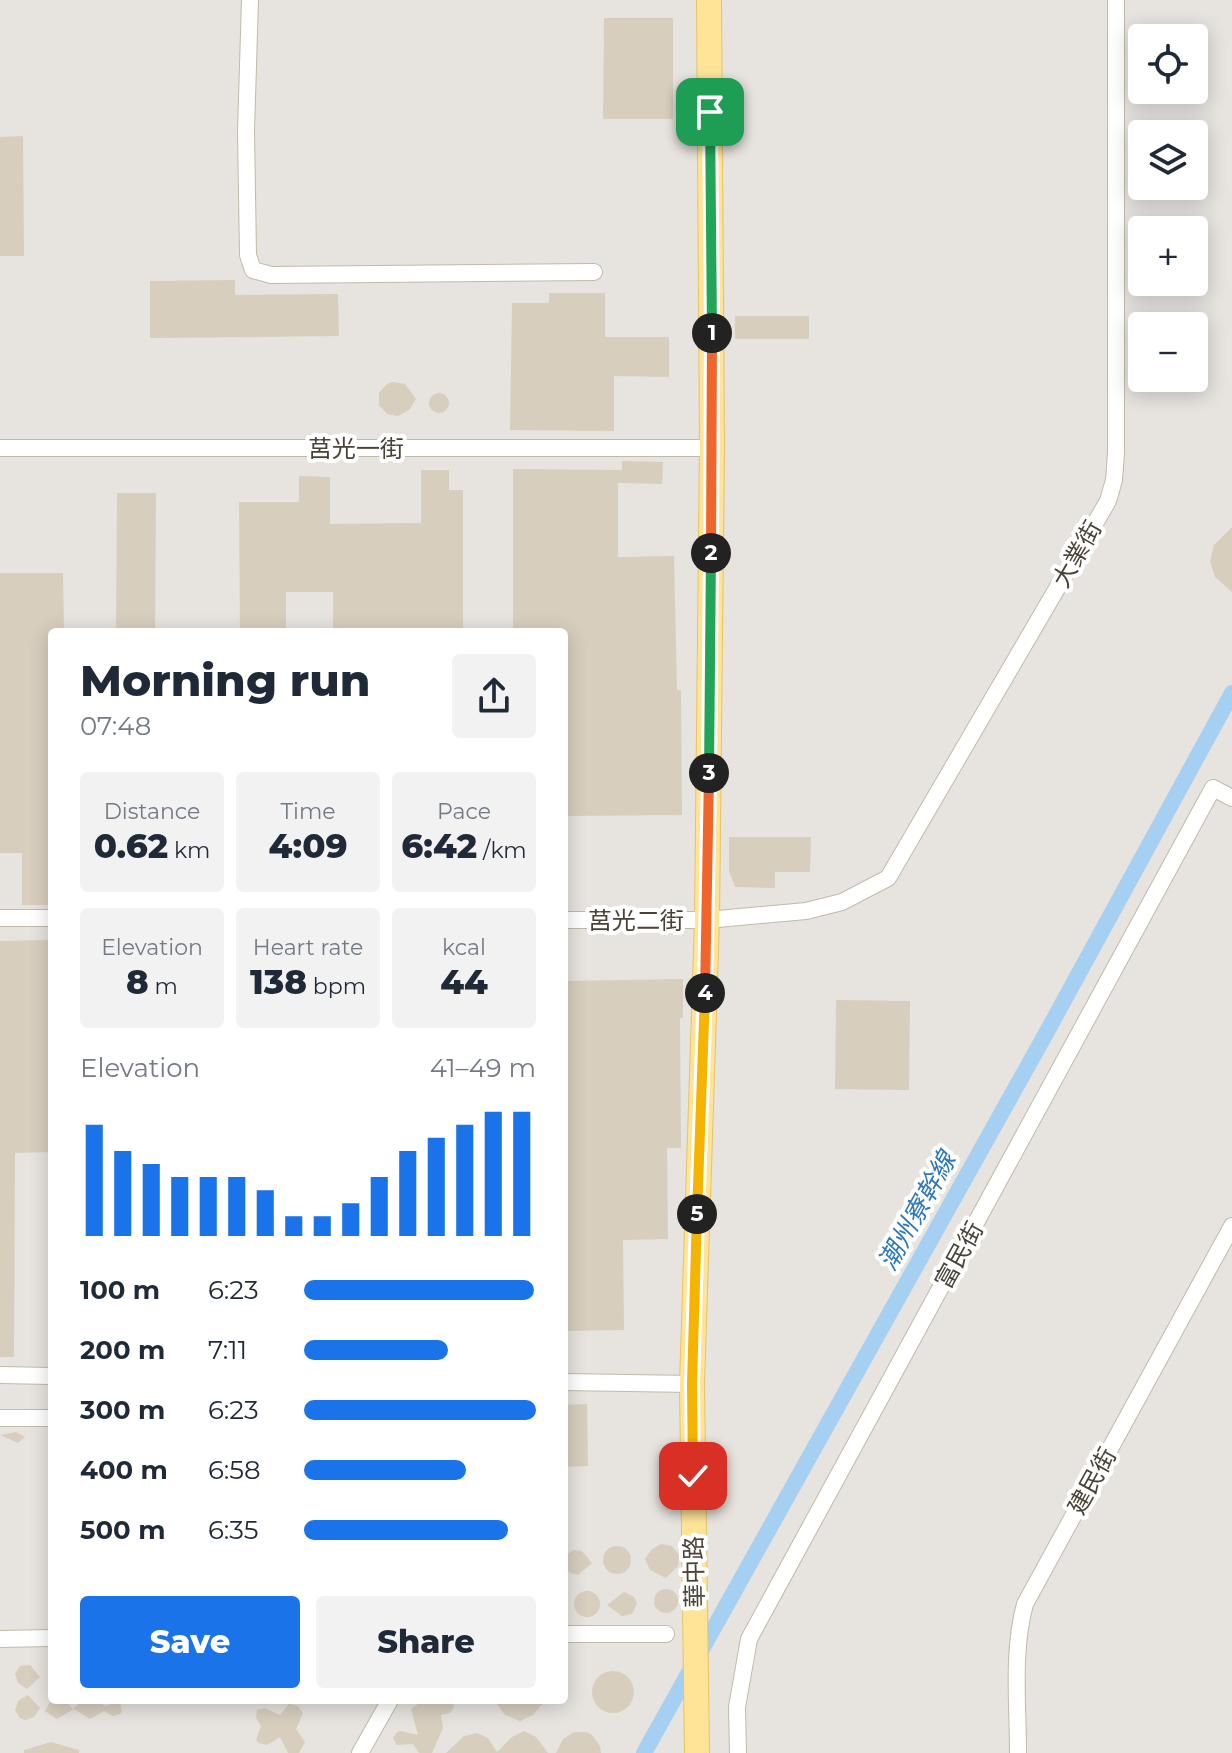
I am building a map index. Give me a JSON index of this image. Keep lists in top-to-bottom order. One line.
{"streets":{"main road":["華中路"],"street":["莒光一街","大業街","莒光二街","富民街","建民街"]},"crossings":[["莒光一街","華中路"],["大業街","莒光二街"],["大業街","華中路"],["莒光二街","華中路"]],"water":["潮州寮幹線"],"page":{"map_buttons":["+","−"],"pins":["1","2","3","4","5"],"heading":["Morning run","07:48"],"stats":[["Distance","0.62 km"],["Time","4:09"],["Pace","6:42 /km"],["Elevation","8 m"],["Heart rate","138 bpm"],["kcal","44"]],"chart":["Elevation","41–49 m"],"list":[{"name":"100 m","note":"6:23"},{"name":"200 m","note":"7:11"},{"name":"300 m","note":"6:23"},{"name":"400 m","note":"6:58"},{"name":"500 m","note":"6:35"}],"buttons":["Save","Share"]}}
